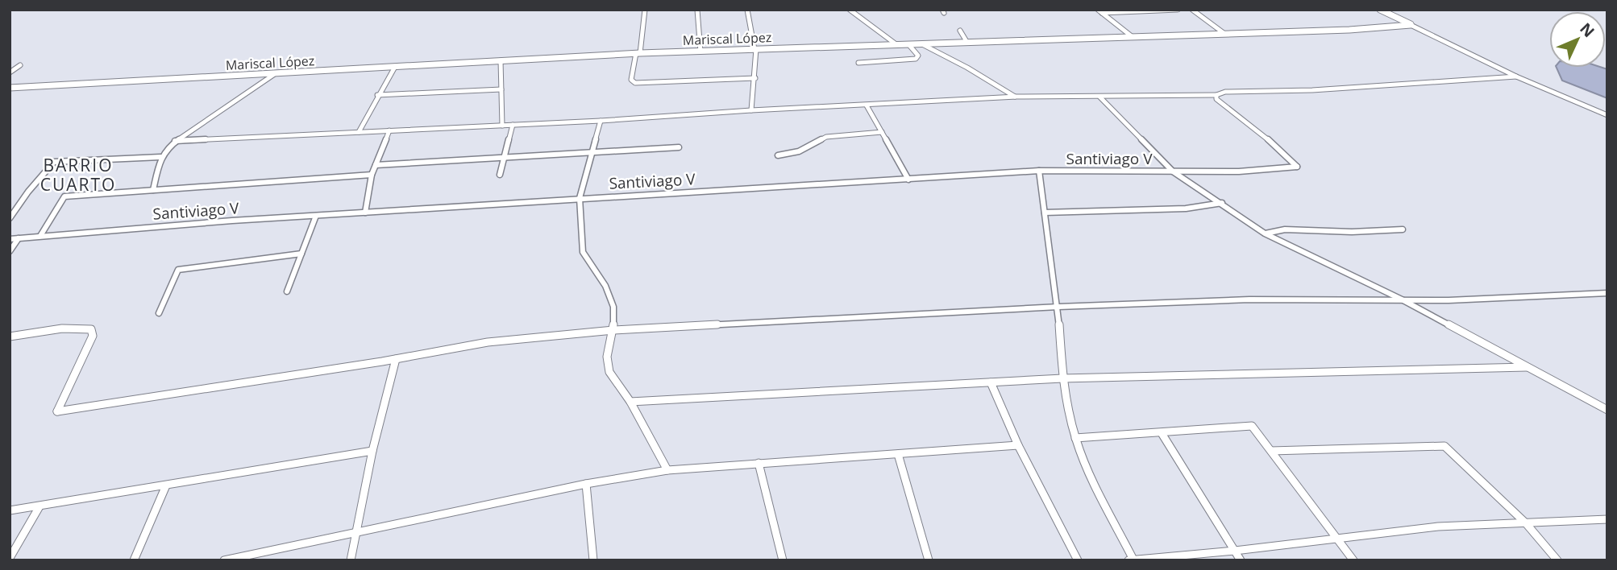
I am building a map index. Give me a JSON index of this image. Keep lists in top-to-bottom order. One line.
{"streets":{"street":["Mariscal López","Santiviago V"]},"districts":["BARRIO CUARTO"],"north":"top right"}
